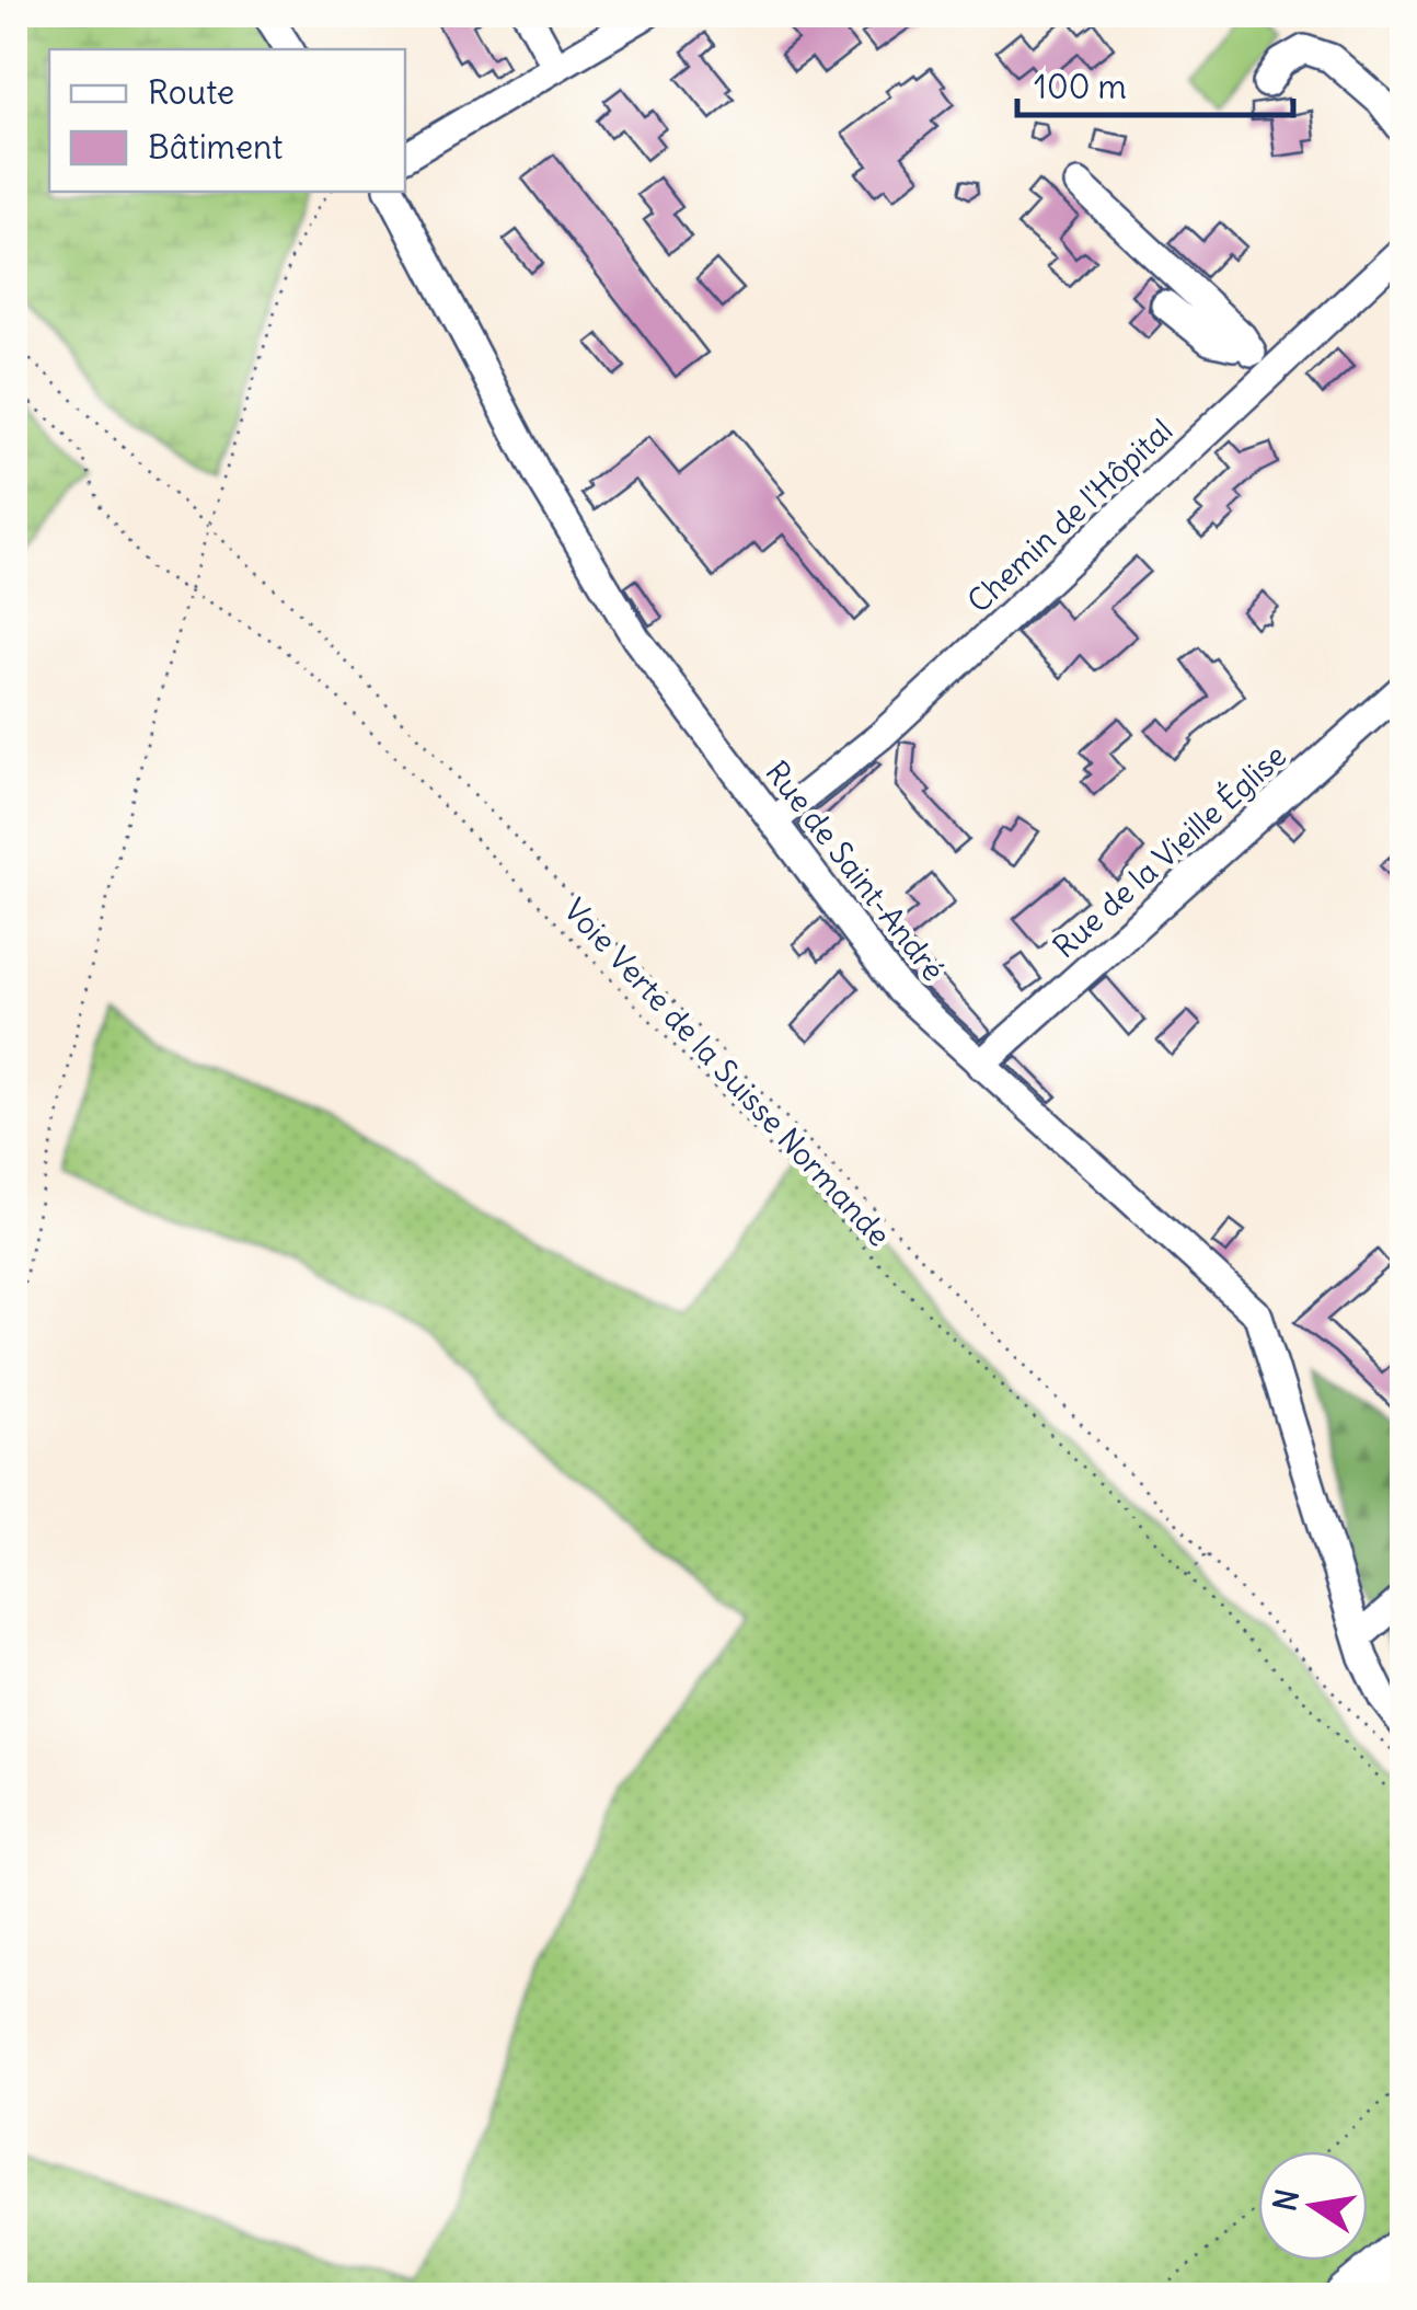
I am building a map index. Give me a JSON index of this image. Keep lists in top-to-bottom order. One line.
{"streets":{"street":["Chemin de l'Hôpital","Rue de la Vieille Église","Rue de Saint-André"],"path":["Voie Verte de la Suisse Normande"]},"crossings":[["Chemin de l'Hôpital","Rue de Saint-André"],["Rue de la Vieille Église","Rue de Saint-André"]],"legend":["Route","Bâtiment"],"scale_bar":"100 m","north":"left"}
